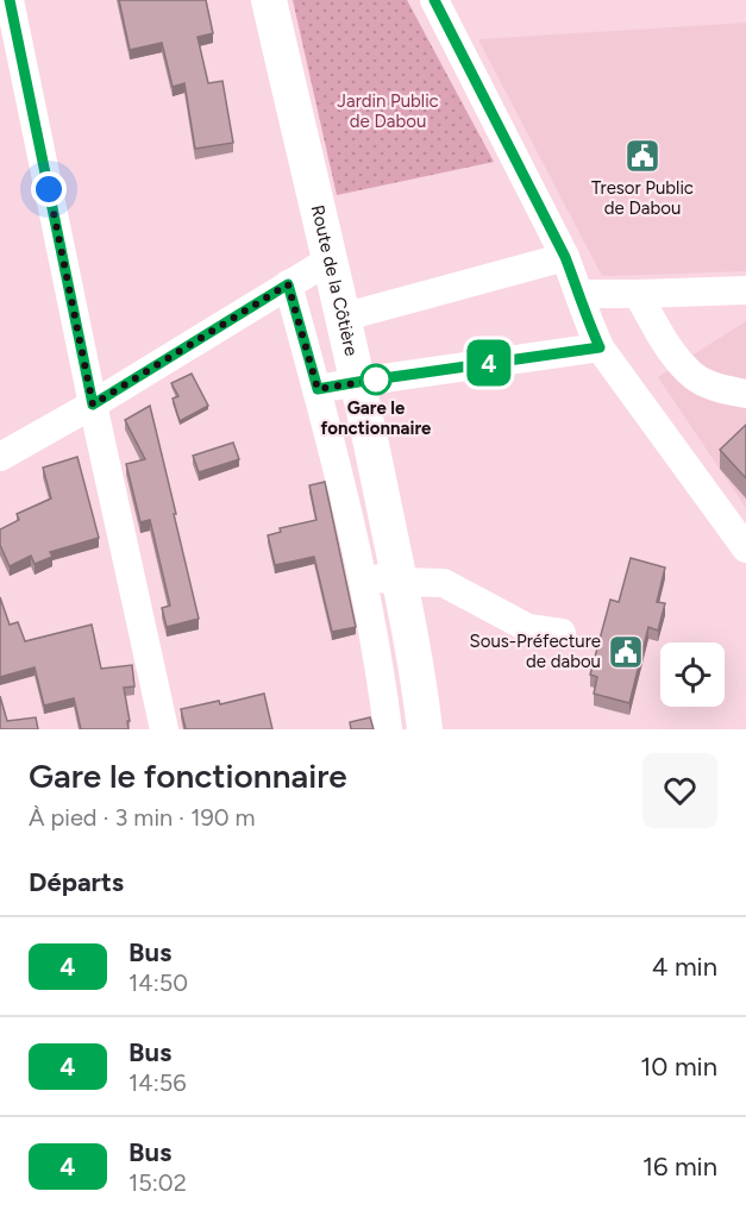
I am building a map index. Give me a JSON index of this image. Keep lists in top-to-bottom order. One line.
{"streets":{"main road":["Route de la Côtière"]},"parks":["Jardin Public de Dabou"],"places":{"public building":["Tresor Public de Dabou","Sous-Préfecture de dabou"],"other":["Gare le fonctionnaire"]},"lines":["bus line 4"],"page":{"on_map":"4","heading":[["Gare le fonctionnaire","À pied · 3 min · 190 m"],"Départs"],"list":[{"mark":"4","name":"Bus","note":"14:50","value":"4 min"},{"mark":"4","name":"Bus","note":"14:56","value":"10 min"},{"mark":"4","name":"Bus","note":"15:02","value":"16 min"}]}}
